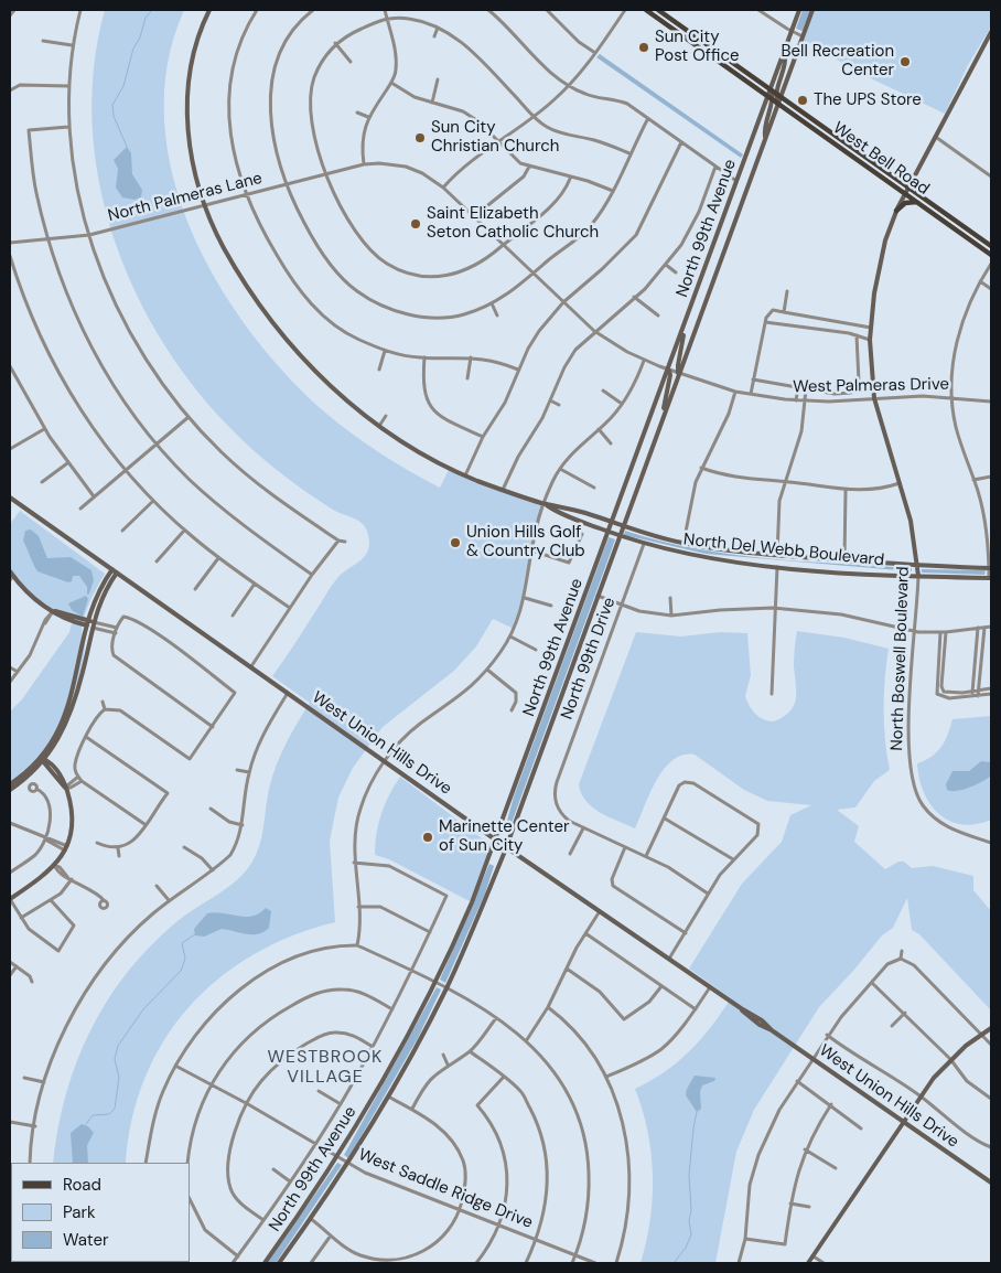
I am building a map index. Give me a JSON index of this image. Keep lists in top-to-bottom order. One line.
{"streets":{"main road":["West Bell Road","North 99th Avenue","North Del Webb Boulevard","North Boswell Boulevard","West Union Hills Drive"],"street":["North Palmeras Lane","West Palmeras Drive","North 99th Drive","West Saddle Ridge Drive"]},"crossings":[["West Bell Road","North 99th Avenue"],["West Bell Road","North Boswell Boulevard"],["North Palmeras Lane","West Palmeras Drive"],["North 99th Avenue","West Palmeras Drive"],["North 99th Avenue","North Del Webb Boulevard"],["North 99th Avenue","West Union Hills Drive"],["North 99th Avenue","West Saddle Ridge Drive"],["West Palmeras Drive","North Boswell Boulevard"],["North Del Webb Boulevard","North 99th Drive"],["North Del Webb Boulevard","North Boswell Boulevard"]],"districts":["WESTBROOK VILLAGE"],"places":["Sun City Post Office","Bell Recreation Center","The UPS Store","Sun City Christian Church","Saint Elizabeth Seton Catholic Church","Union Hills Golf & Country Club","Marinette Center of Sun City"],"legend":["Road","Park","Water"]}
